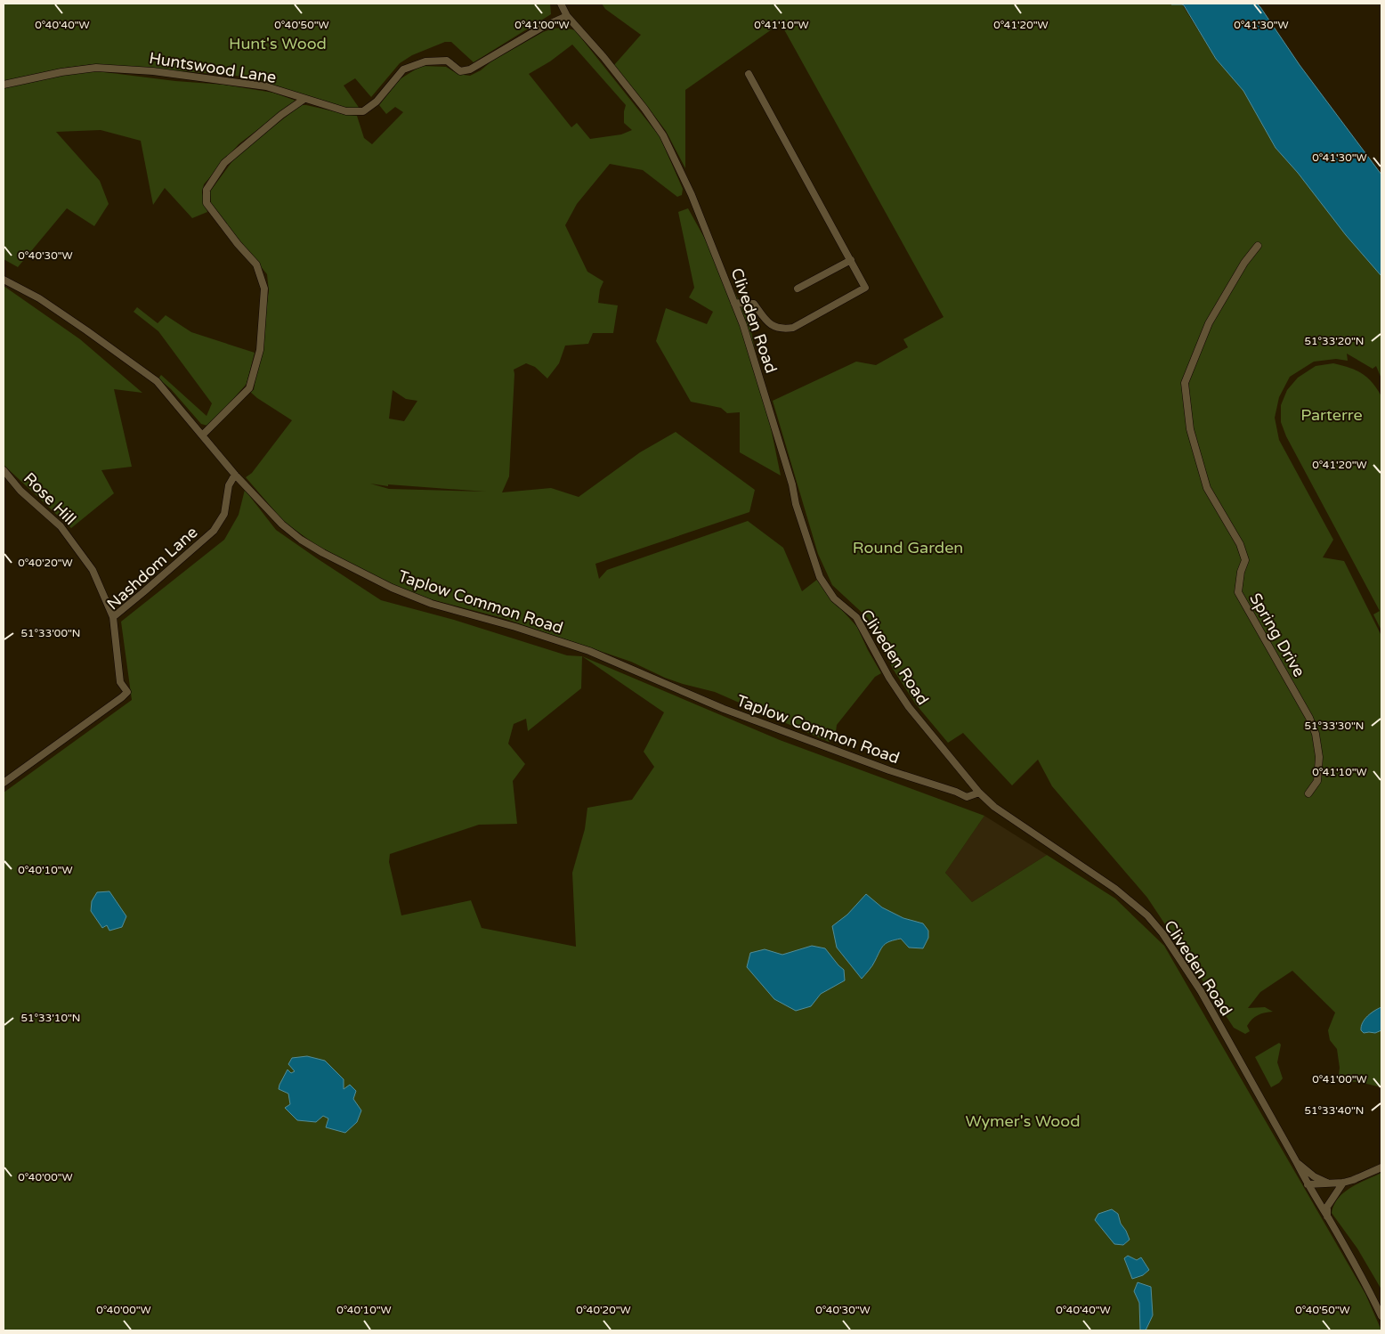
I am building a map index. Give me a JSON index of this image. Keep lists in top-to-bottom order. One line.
{"streets":{"street":["Huntswood Lane","Cliveden Road","Rose Hill","Nashdom Lane","Taplow Common Road","Spring Drive"]},"crossings":[["Huntswood Lane","Cliveden Road"],["Cliveden Road","Taplow Common Road"],["Rose Hill","Nashdom Lane"],["Nashdom Lane","Taplow Common Road"]],"parks":["Hunt's Wood","Parterre","Round Garden","Wymer's Wood"],"coordinates":["0°40'40\"W","0°40'50\"W","0°41'00\"W","0°41'10\"W","0°41'20\"W","0°41'30\"W","0°40'30\"W","51°33'20\"N","0°40'20\"W","51°33'00\"N","51°33'30\"N","0°40'10\"W","51°33'10\"N","51°33'40\"N","0°40'00\"W"]}
